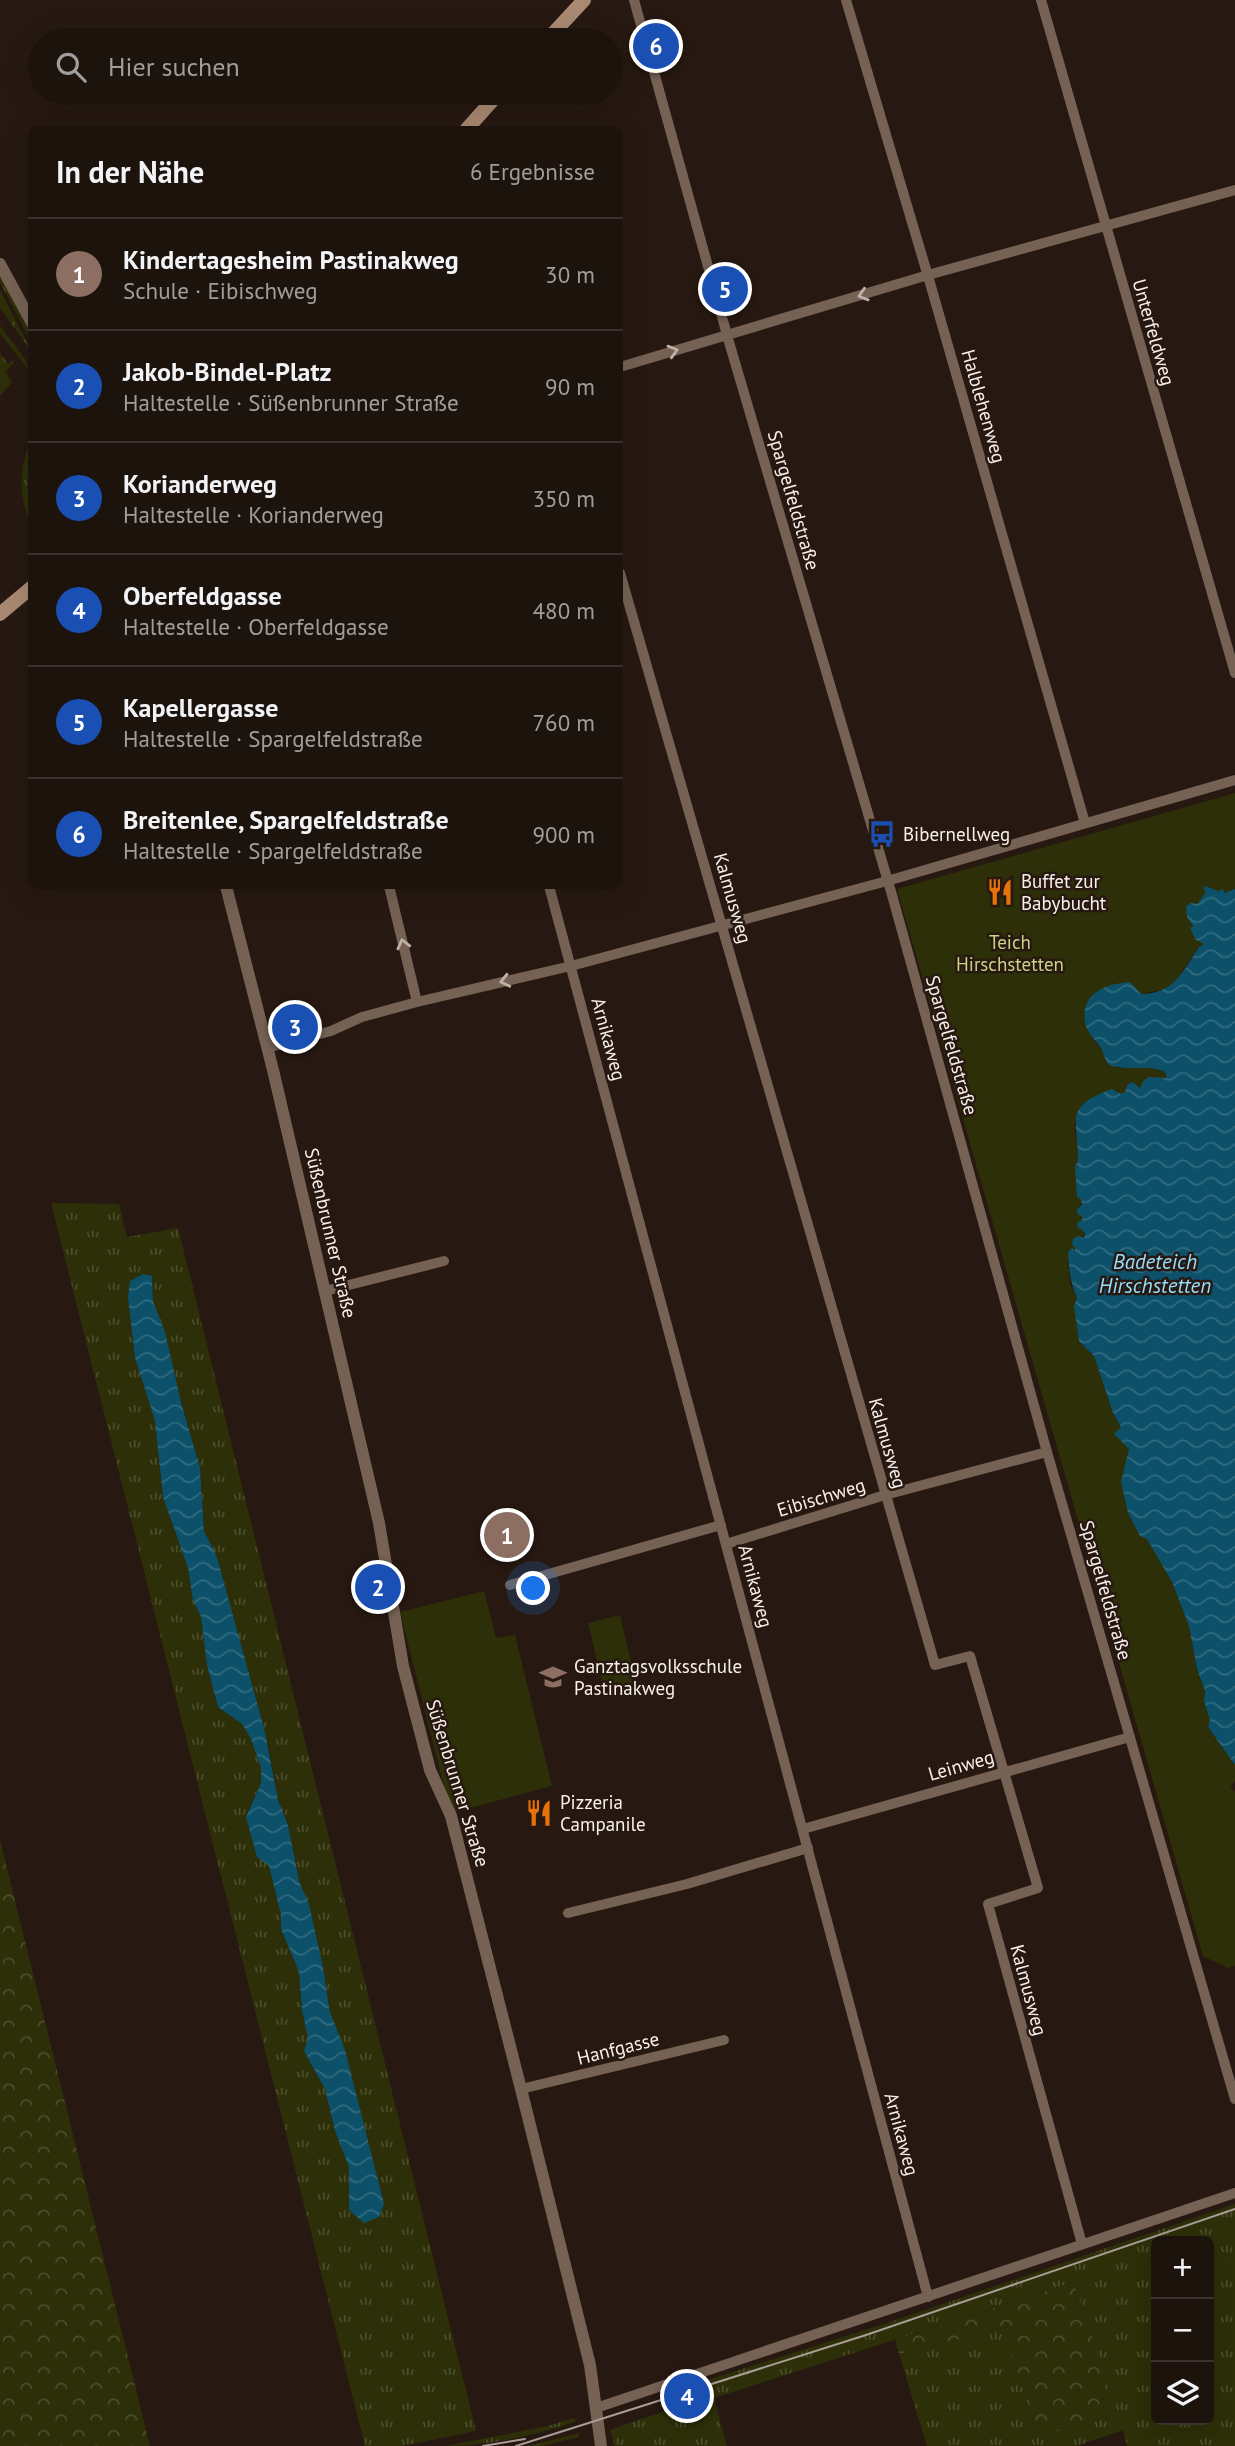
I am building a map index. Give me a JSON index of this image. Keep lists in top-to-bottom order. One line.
{"streets":{"street":["Unterfeldweg","Halblehenweg","Spargelfeldstraße","Kalmusweg","Arnikaweg","Süßenbrunner Straße","Eibischweg","Leinweg","Hanfgasse"]},"crossings":[["Spargelfeldstraße","Eibischweg"],["Spargelfeldstraße","Leinweg"],["Kalmusweg","Eibischweg"],["Kalmusweg","Leinweg"],["Arnikaweg","Eibischweg"],["Arnikaweg","Leinweg"],["Süßenbrunner Straße","Hanfgasse"]],"water":["Badeteich Hirschstetten"],"parks":["Teich Hirschstetten"],"places":{"bus stop":["Bibernellweg"],"restaurant":["Buffet zur Babybucht","Pizzeria Campanile"],"school or university":["Ganztagsvolksschule Pastinakweg"]},"page":{"pins":["6","5","3","1","2","4"],"search":"Hier suchen","heading":["In der Nähe","6 Ergebnisse"],"list":[{"mark":"1","name":"Kindertagesheim Pastinakweg","note":"Schule · Eibischweg","value":"30 m"},{"mark":"2","name":"Jakob-Bindel-Platz","note":"Haltestelle · Süßenbrunner Straße","value":"90 m"},{"mark":"3","name":"Korianderweg","note":"Haltestelle · Korianderweg","value":"350 m"},{"mark":"4","name":"Oberfeldgasse","note":"Haltestelle · Oberfeldgasse","value":"480 m"},{"mark":"5","name":"Kapellergasse","note":"Haltestelle · Spargelfeldstraße","value":"760 m"},{"mark":"6","name":"Breitenlee, Spargelfeldstraße","note":"Haltestelle · Spargelfeldstraße","value":"900 m"}],"map_buttons":["+","−"]}}
